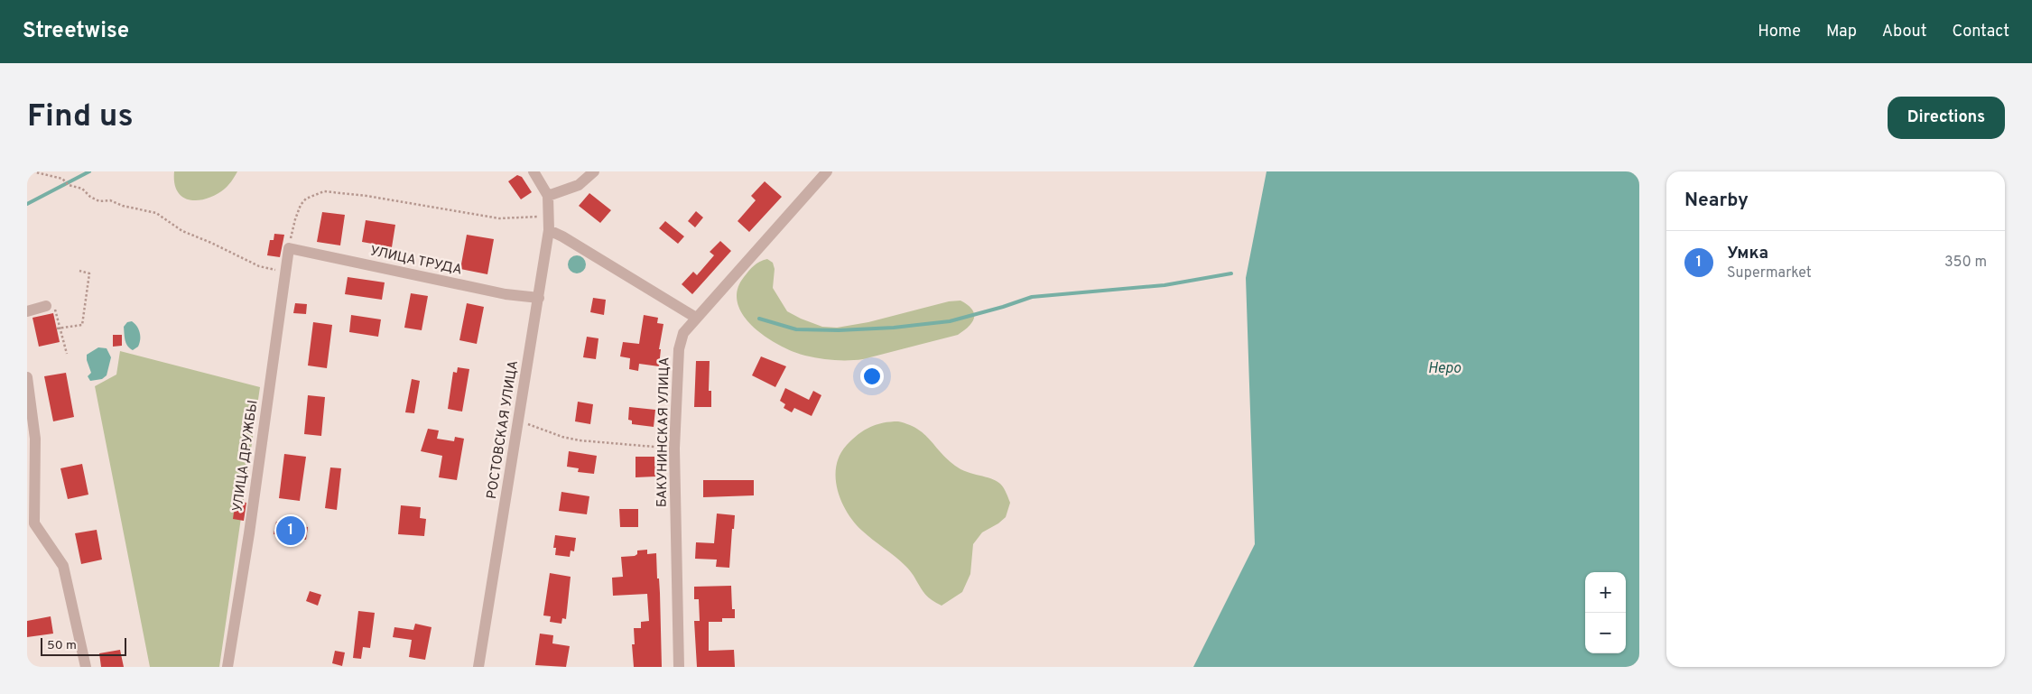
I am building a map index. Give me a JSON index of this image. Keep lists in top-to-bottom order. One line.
{"streets":{"street":["УЛИЦА ТРУДА","РОСТОВСКАЯ УЛИЦА","БАКУНИНСКАЯ УЛИЦА","УЛИЦА ДРУЖБЫ"]},"crossings":[["УЛИЦА ТРУДА","РОСТОВСКАЯ УЛИЦА"],["УЛИЦА ТРУДА","УЛИЦА ДРУЖБЫ"]],"water":["Неро"],"scale_bar":"50 m","page":{"header":"Streetwise","nav":["Home","Map","About","Contact"],"buttons":"Directions","title":"Find us","heading":"Nearby","list":[{"mark":"1","name":"Умка","note":"Supermarket","value":"350 m"}],"pins":"1","map_buttons":["+","−"],"scale":"50 m"}}
